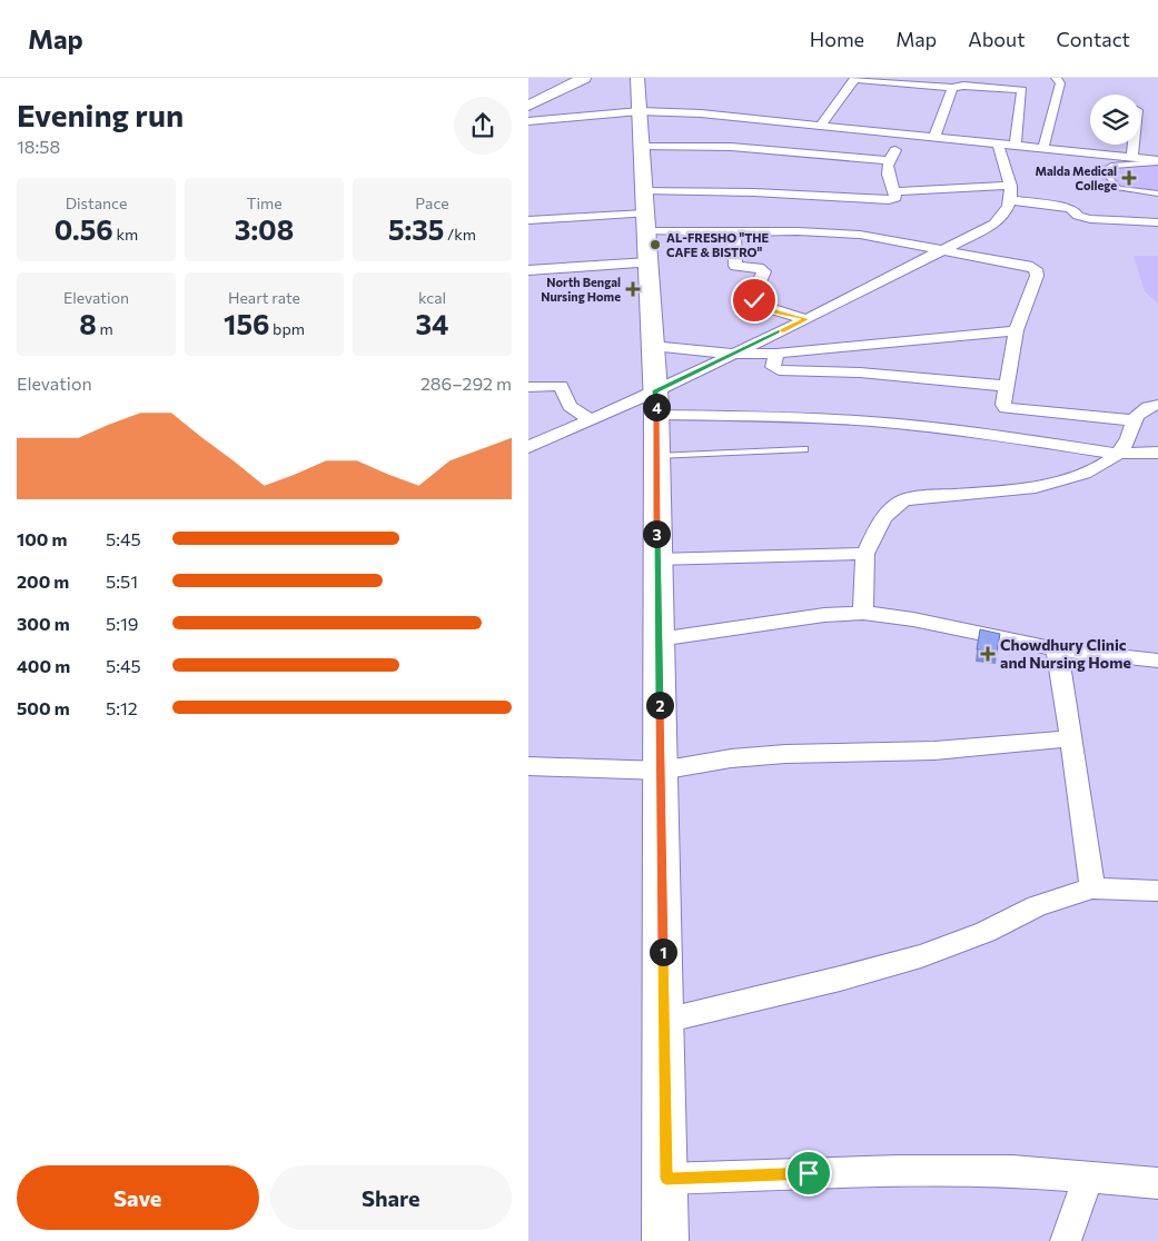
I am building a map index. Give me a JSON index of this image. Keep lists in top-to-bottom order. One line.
{"places":{"health":["Malda Medical College","North Bengal Nursing Home","Chowdhury Clinic and Nursing Home"],"other":["AL-FRESHO \"THE CAFE & BISTRO\""]},"page":{"header":"Map","nav":["Home","Map","About","Contact"],"heading":["Evening run","18:58"],"stats":[["Distance","0.56 km"],["Time","3:08"],["Pace","5:35 /km"],["Elevation","8 m"],["Heart rate","156 bpm"],["kcal","34"]],"chart":["Elevation","286–292 m"],"pins":["4","3","2","1"],"list":[{"name":"100 m","note":"5:45"},{"name":"200 m","note":"5:51"},{"name":"300 m","note":"5:19"},{"name":"400 m","note":"5:45"},{"name":"500 m","note":"5:12"}],"buttons":["Save","Share"]}}
